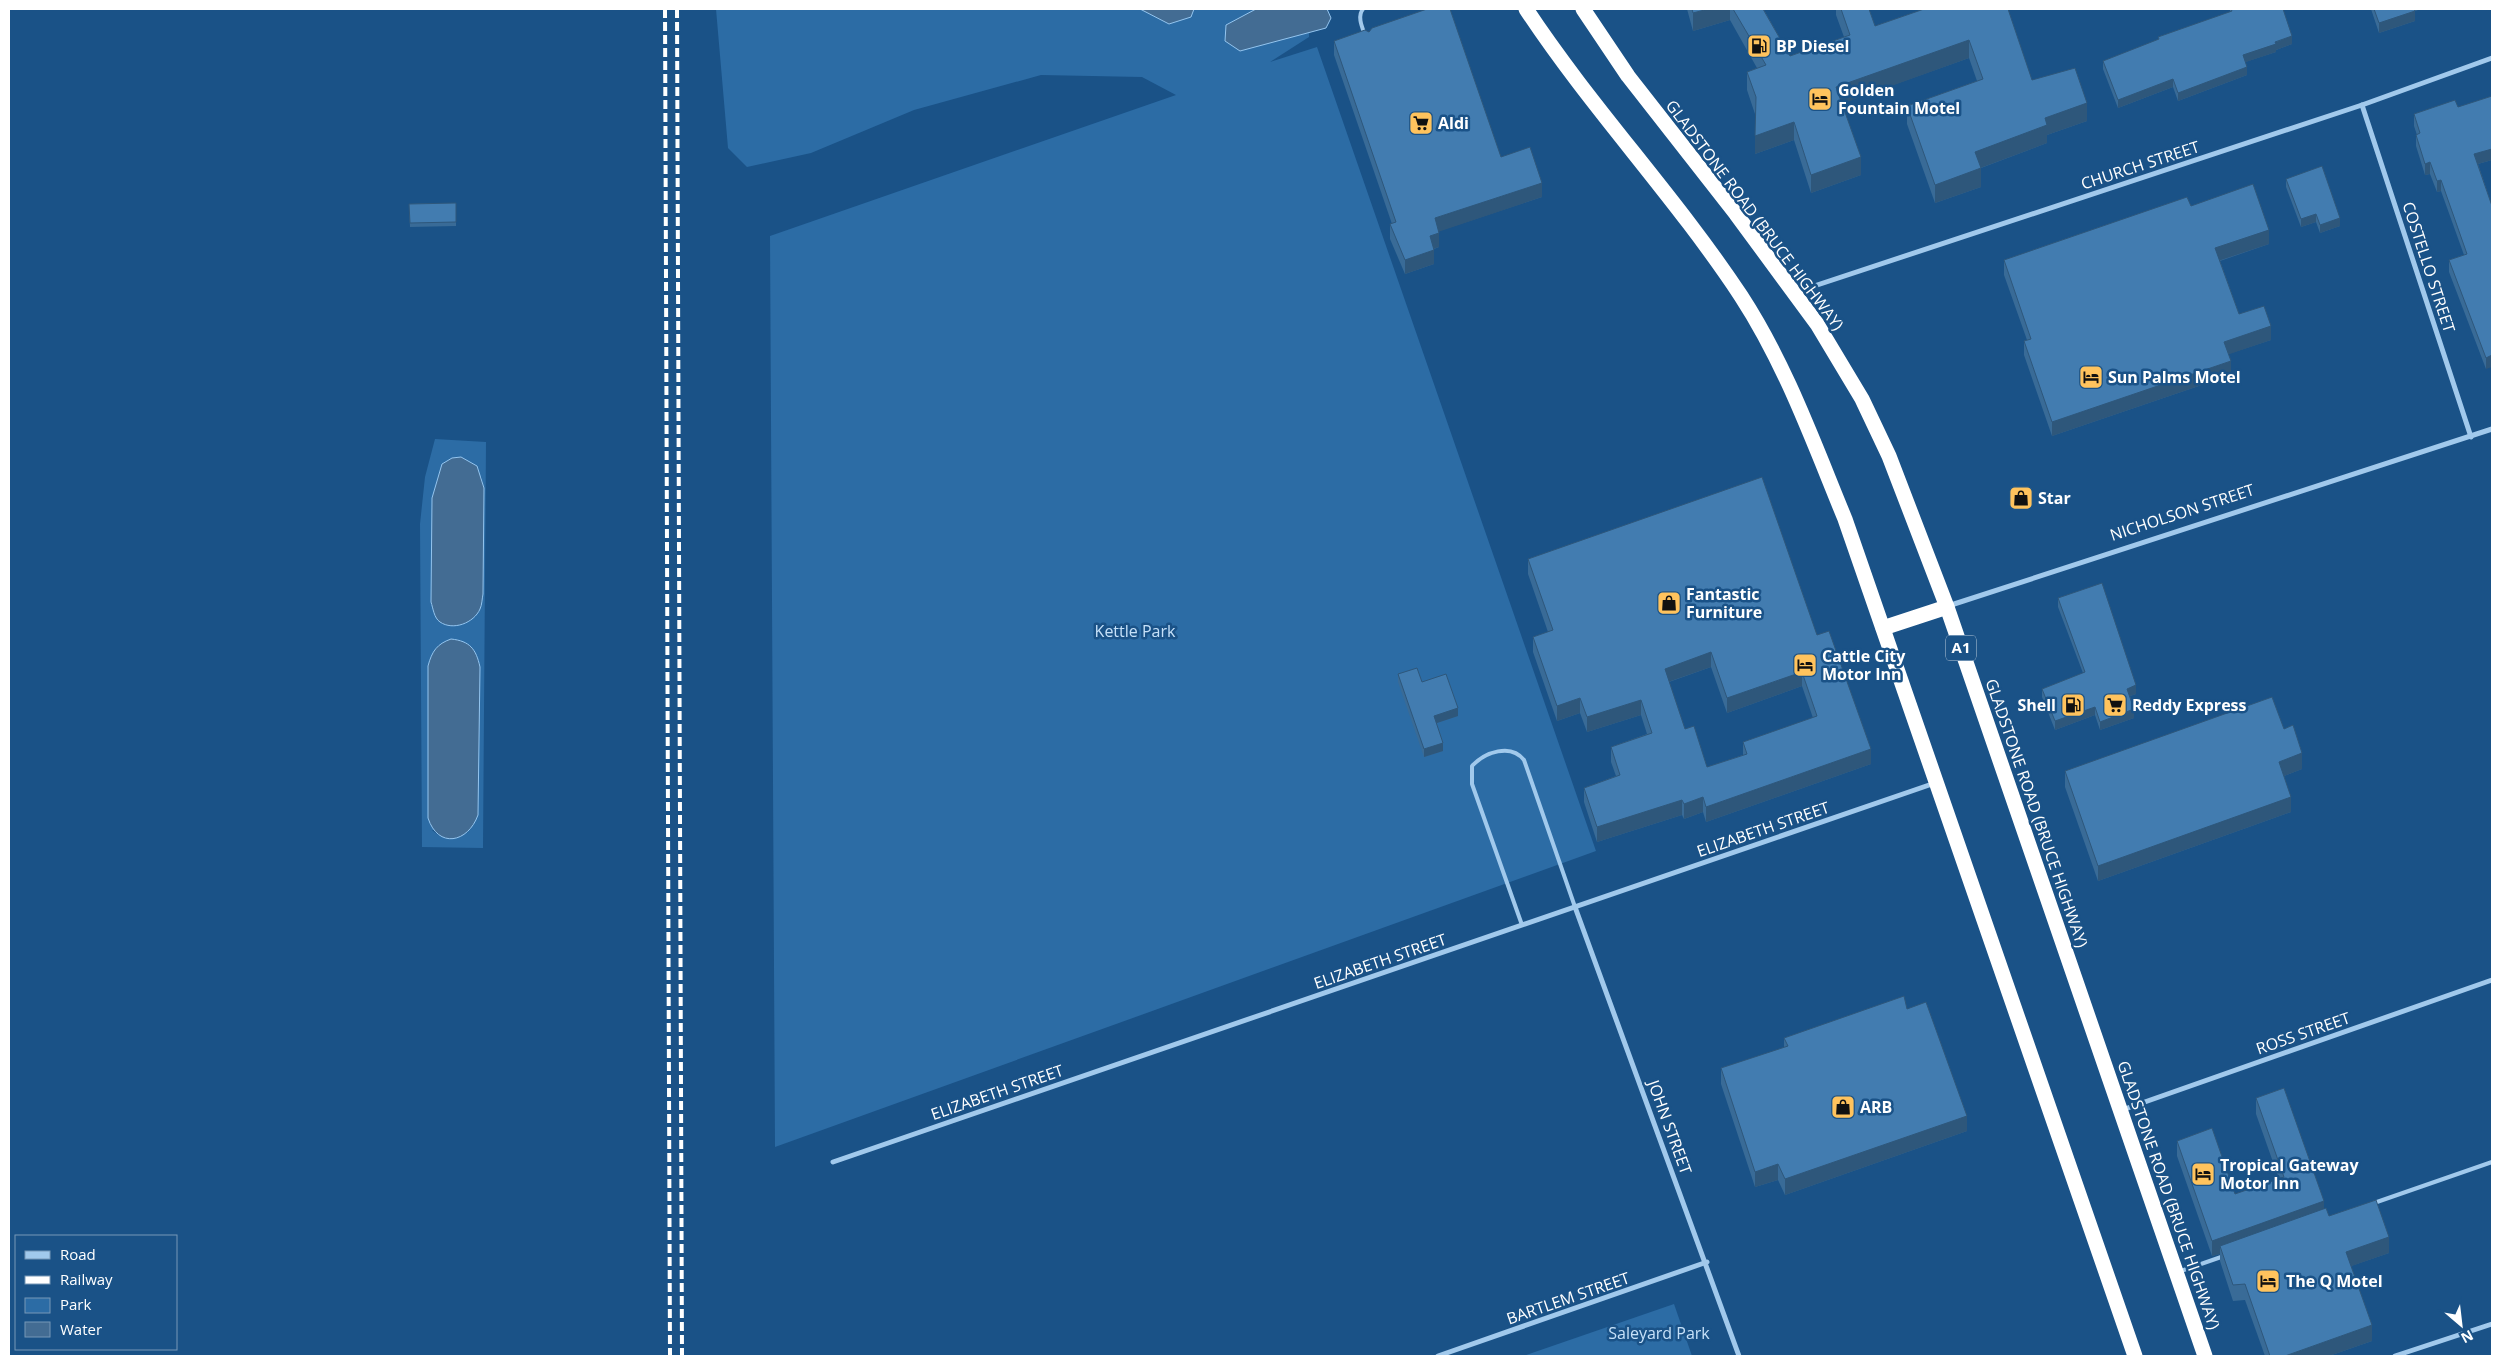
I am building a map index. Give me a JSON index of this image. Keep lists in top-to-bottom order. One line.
{"streets":{"highway":["GLADSTONE ROAD (BRUCE HIGHWAY)","NICHOLSON STREET","A1"],"street":["CHURCH STREET","COSTELLO STREET","ELIZABETH STREET","ROSS STREET","JOHN STREET","BARTLEM STREET"]},"crossings":[["CHURCH STREET","GLADSTONE ROAD (BRUCE HIGHWAY)"],["CHURCH STREET","COSTELLO STREET"],["GLADSTONE ROAD (BRUCE HIGHWAY)","NICHOLSON STREET"],["GLADSTONE ROAD (BRUCE HIGHWAY)","ROSS STREET"],["COSTELLO STREET","NICHOLSON STREET"],["ELIZABETH STREET","JOHN STREET"],["JOHN STREET","BARTLEM STREET"]],"parks":["Kettle Park","Saleyard Park"],"places":{"fuel station":["BP Diesel","Shell"],"hotel":["Golden Fountain Motel","Sun Palms Motel","Cattle City Motor Inn","Tropical Gateway Motor Inn","The Q Motel"],"supermarket":["Aldi","Reddy Express"],"shop":["Star","Fantastic Furniture","ARB"]},"legend":["Road","Railway","Park","Water"],"north":"bottom right"}
